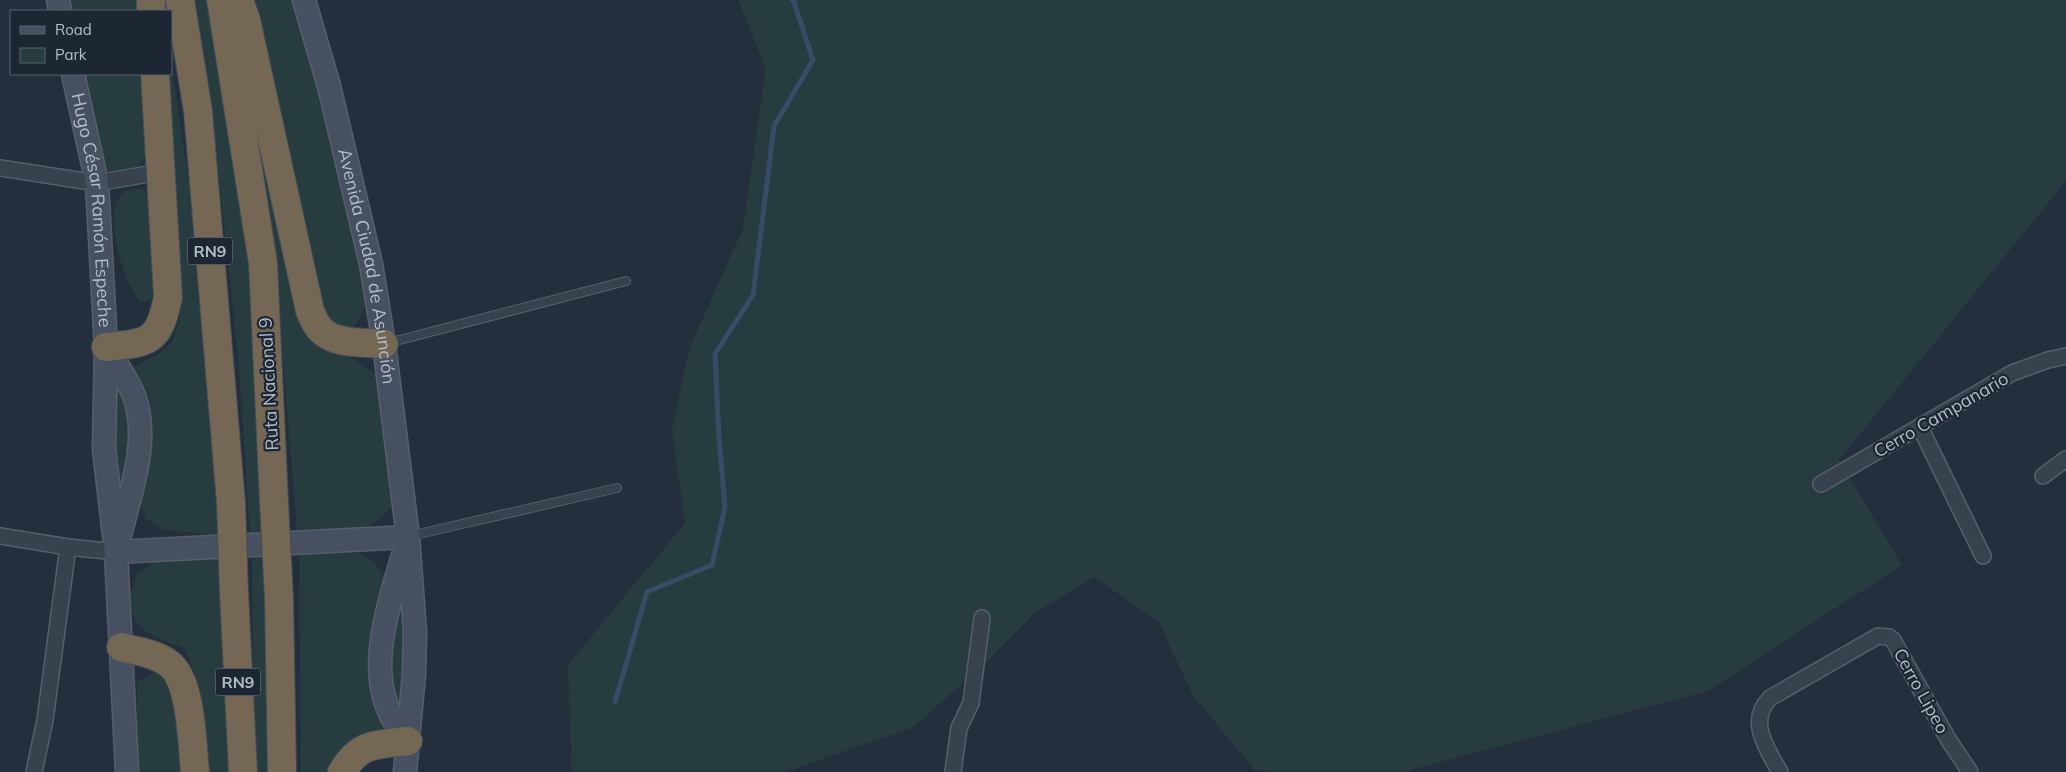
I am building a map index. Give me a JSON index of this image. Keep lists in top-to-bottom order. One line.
{"streets":{"highway":["RN9","Ruta Nacional 9"],"street":["Hugo César Ramón Espeche","Avenida Ciudad de Asunción","Cerro Campanario","Cerro Lipeo"]},"legend":["Road","Park"]}
